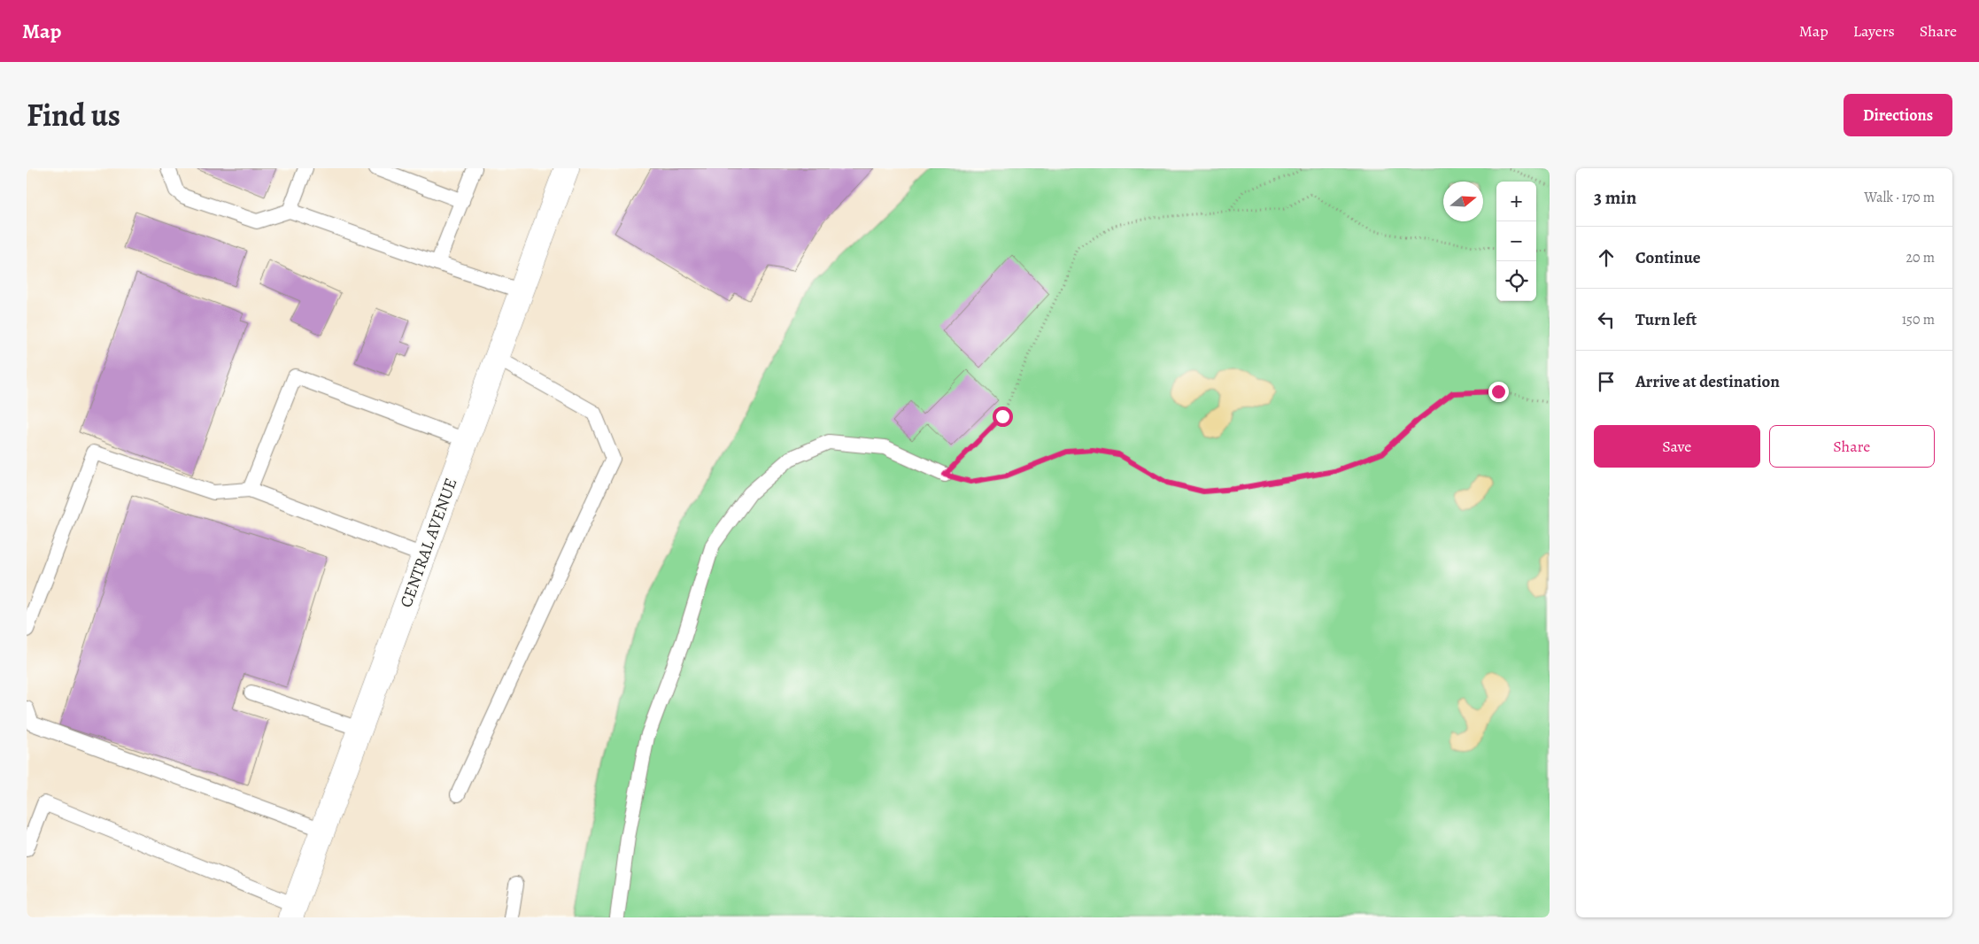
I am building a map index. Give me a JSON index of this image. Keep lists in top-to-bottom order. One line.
{"streets":{"main road":["CENTRAL AVENUE"]},"north":"right","page":{"header":"Map","nav":["Map","Layers","Share"],"title":"Find us","buttons":["Directions",["Save","Share"]],"heading":["3 min","Walk · 170 m"],"map_buttons":["+","−"],"list":[["Continue","20 m"],["Turn left","150 m"],"Arrive at destination"]}}
